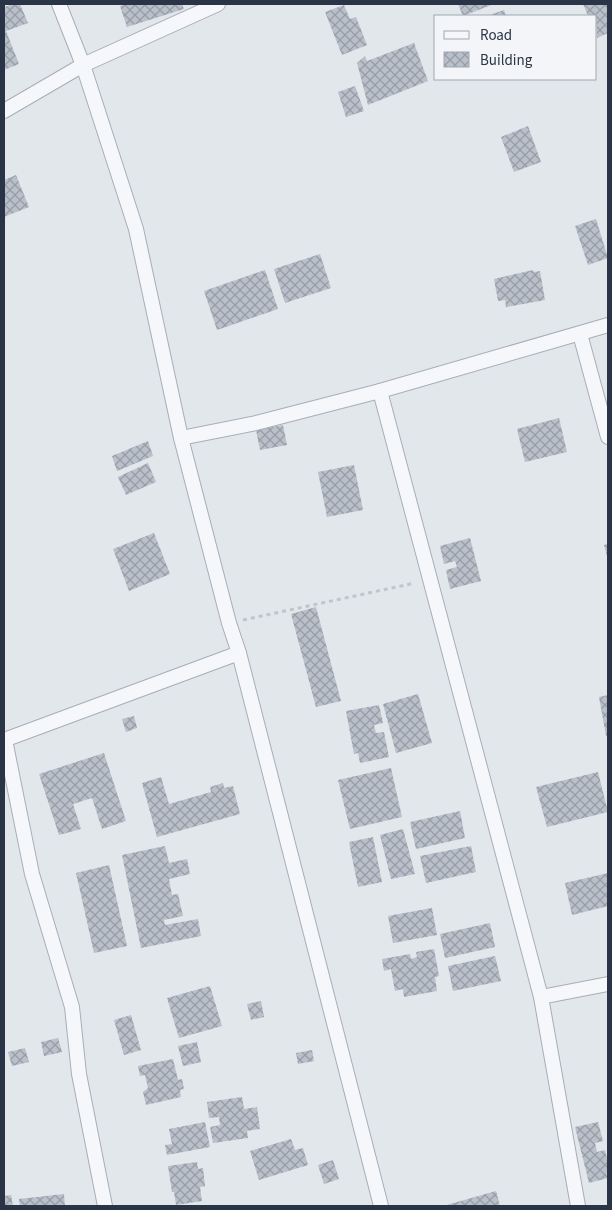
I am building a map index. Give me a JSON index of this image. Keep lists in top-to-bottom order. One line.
{"legend":["Road","Building"]}
